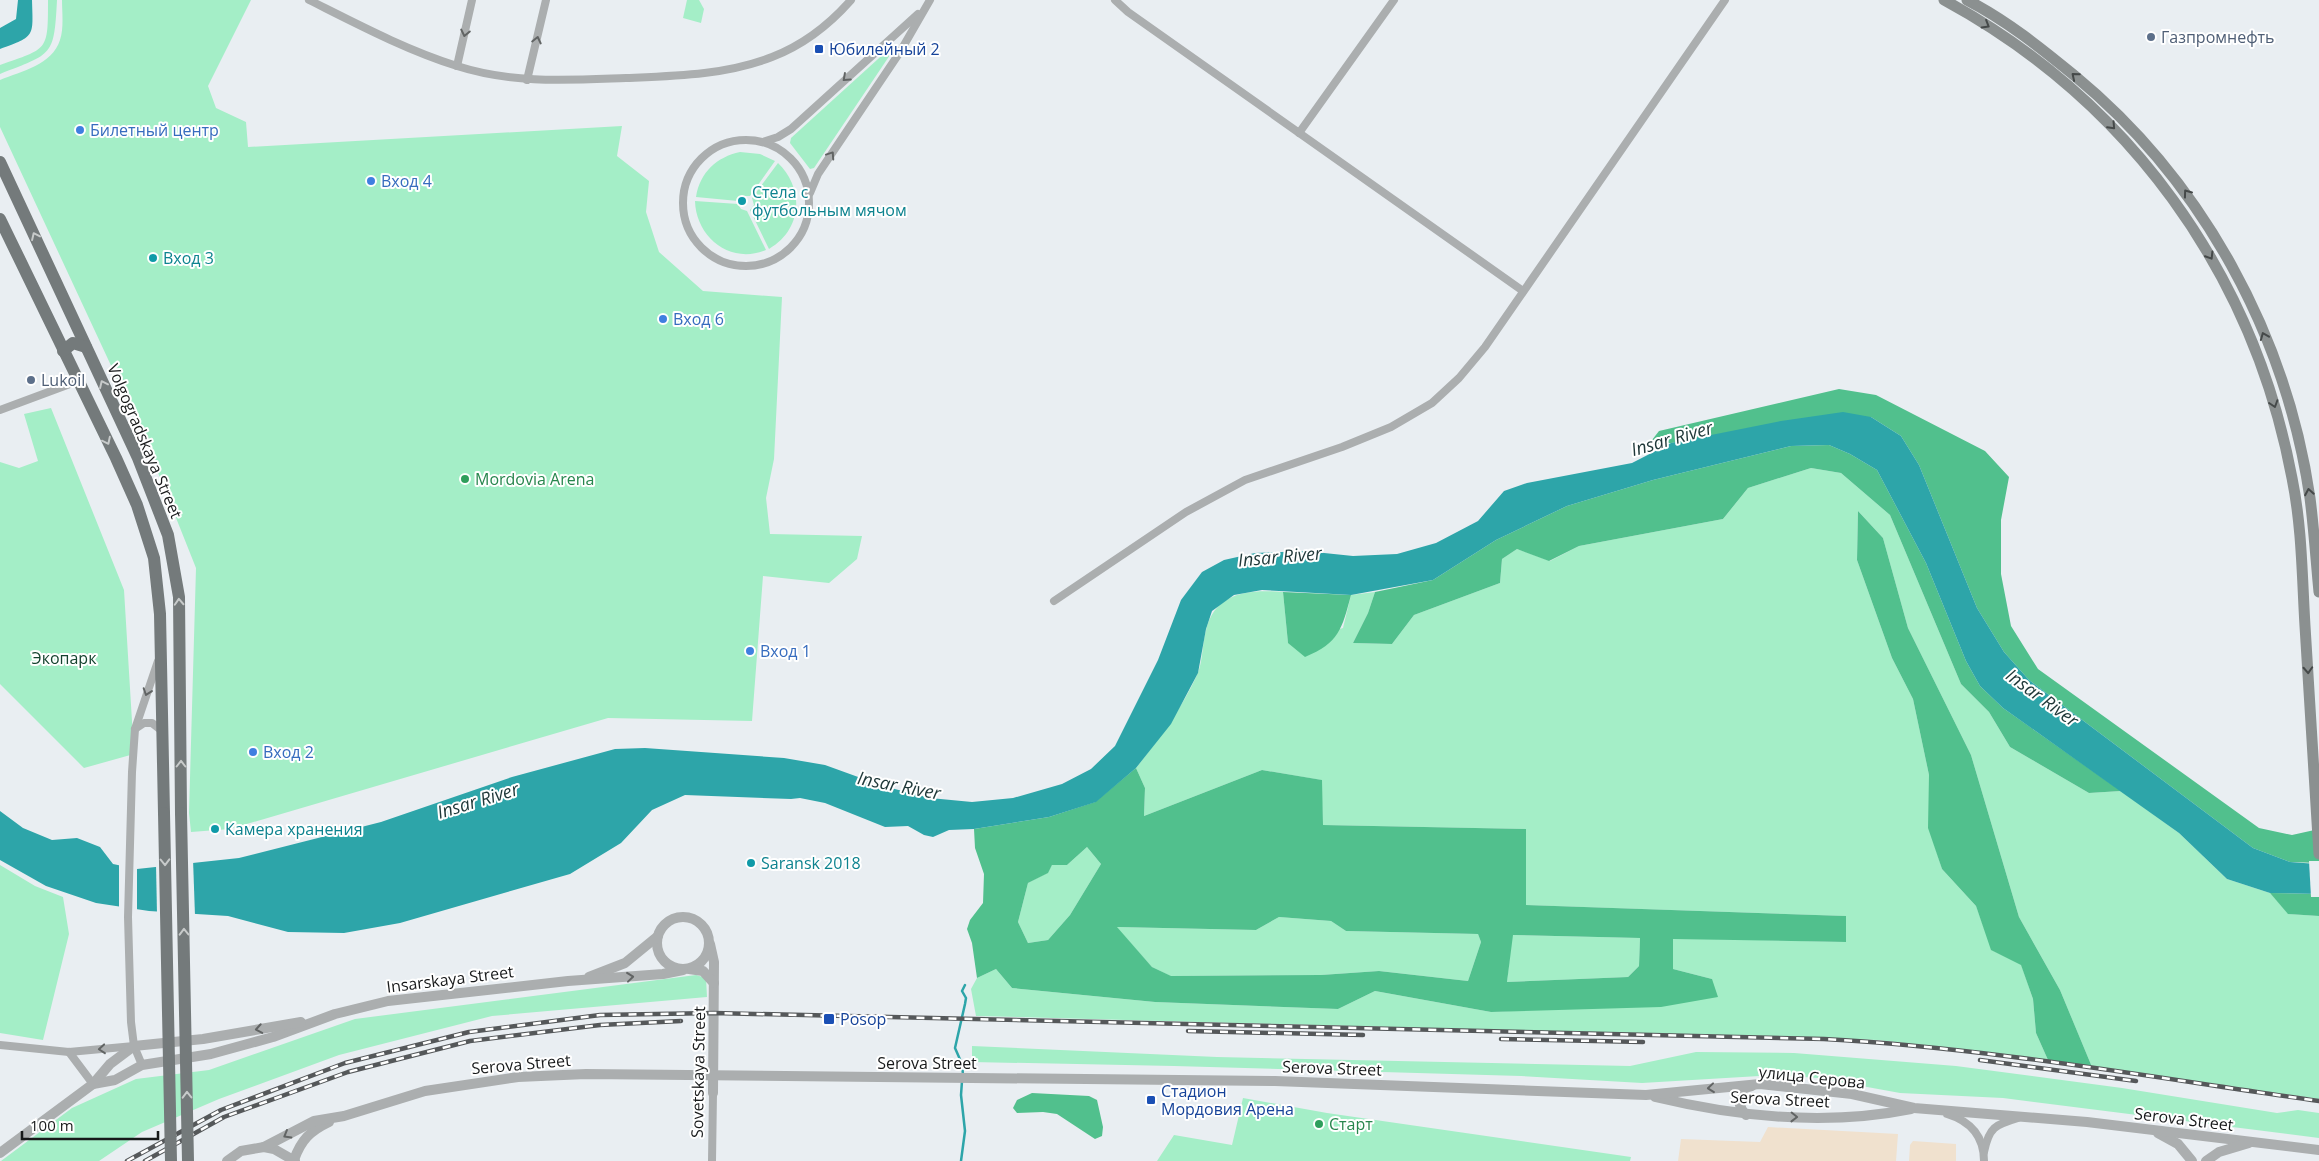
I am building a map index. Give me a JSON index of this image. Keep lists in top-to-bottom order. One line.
{"streets":{"main road":["Volgogradskaya Street"],"street":["Insarskaya Street","Serova Street","Sovetskaya Street","улица Серова"]},"crossings":[["Insarskaya Street","Sovetskaya Street"],["Serova Street","Sovetskaya Street"],["Serova Street","улица Серова"]],"one_way":["улица Серова"],"water":["Insar River"],"parks":["Экопарк"],"places":{"other":["Газпромнефть","Билетный центр","Вход 4","Стела с футбольным мячом","Вход 3","Вход 6","Lukoil","Mordovia Arena","Вход 1","Вход 2","Камера хранения","Saransk 2018","Старт"],"transit":["Юбилейный 2","Posop","Стадион Мордовия Арена"]},"scale_bar":"100 m"}
